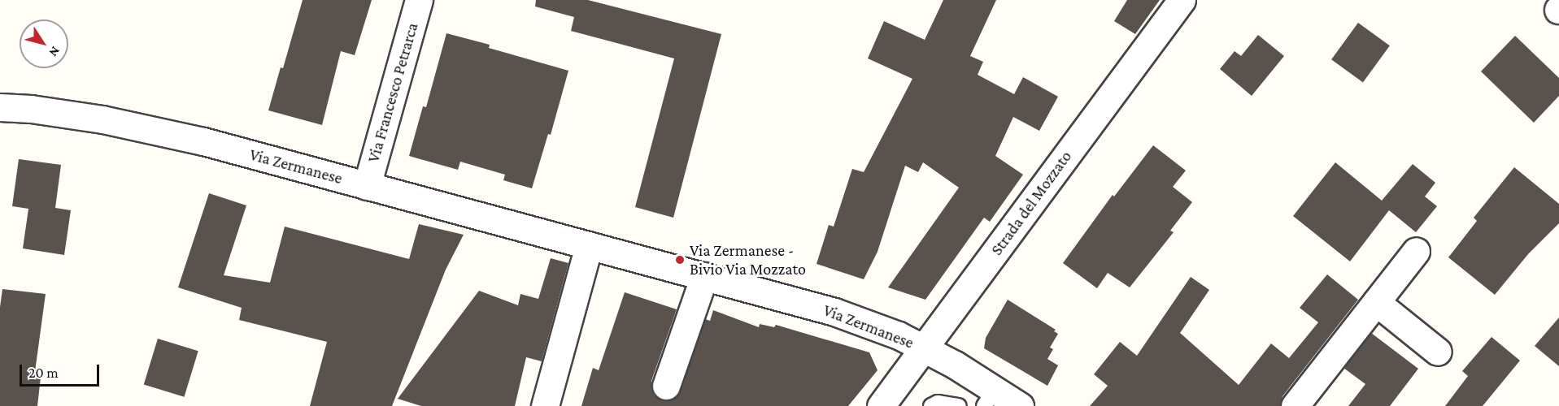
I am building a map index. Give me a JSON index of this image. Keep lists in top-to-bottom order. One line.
{"streets":{"street":["Via Francesco Petrarca","Via Zermanese","Strada del Mozzato"]},"crossings":[["Via Francesco Petrarca","Via Zermanese"],["Via Zermanese","Strada del Mozzato"]],"places":["Via Zermanese - Bivio Via Mozzato"],"scale_bar":"20 m","north":"bottom right"}
